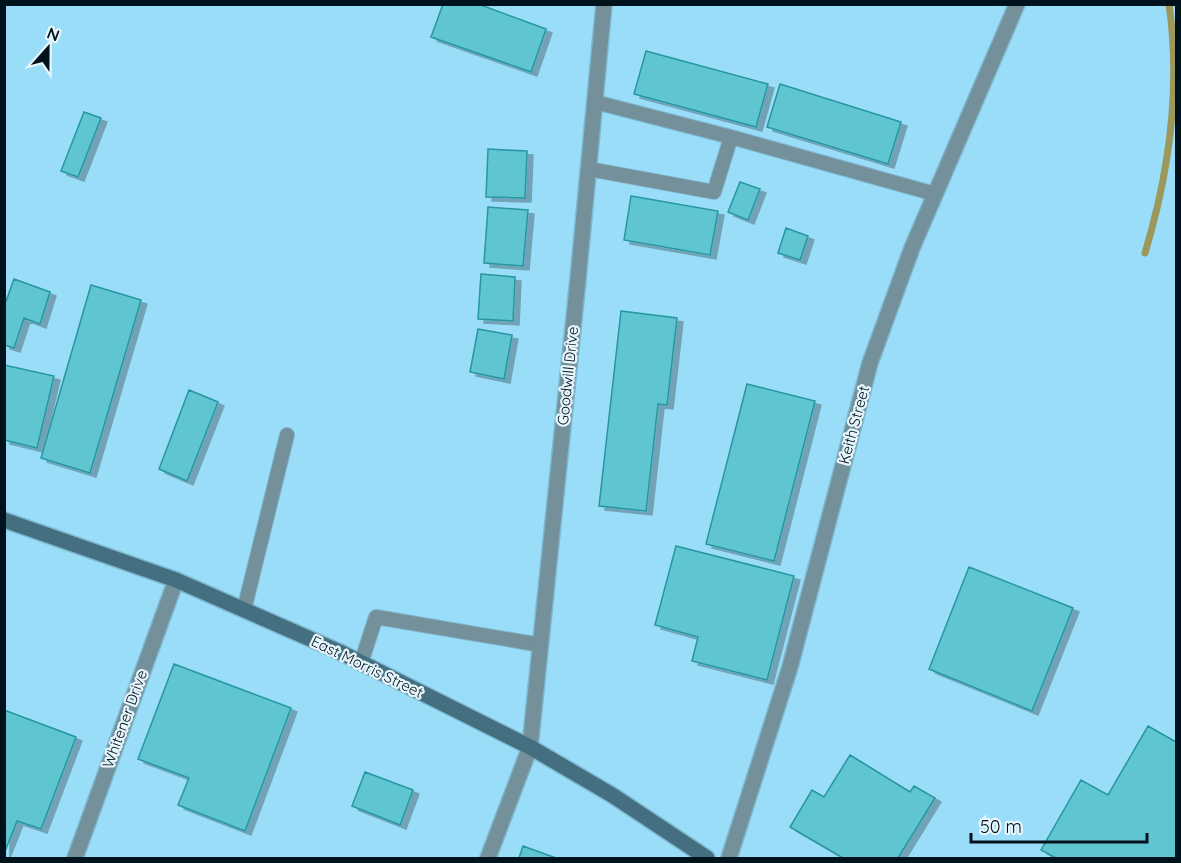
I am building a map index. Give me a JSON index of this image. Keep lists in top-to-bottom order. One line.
{"streets":{"main road":["East Morris Street"],"street":["Goodwill Drive","Keith Street","Whitener Drive"]},"crossings":[["Goodwill Drive","East Morris Street"],["East Morris Street","Whitener Drive"]],"scale_bar":"50 m","north":"top"}
